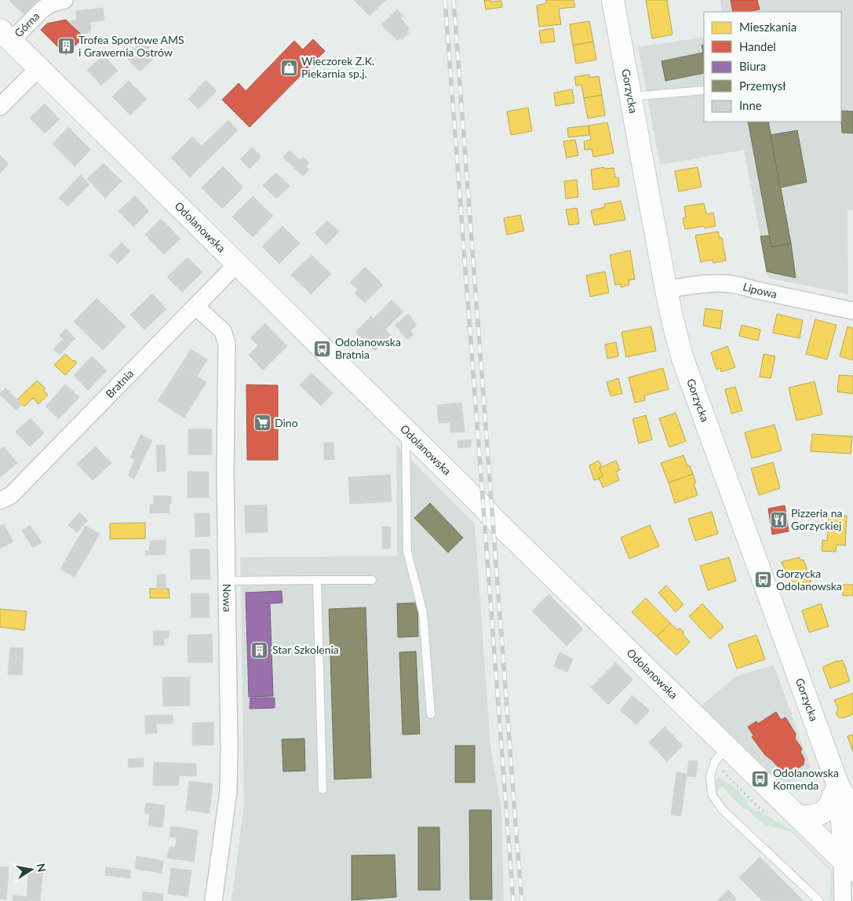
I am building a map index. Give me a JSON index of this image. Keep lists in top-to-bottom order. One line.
{"streets":{"main road":["Gorzycka","Odolanowska"],"street":["Górna","Lipowa","Bratnia","Nowa"]},"crossings":[["Górna","Odolanowska"],["Gorzycka","Odolanowska"],["Gorzycka","Lipowa"],["Odolanowska","Bratnia"],["Bratnia","Nowa"]],"places":{"building":["Trofea Sportowe AMS i Grawernia Ostrów","Star Szkolenia"],"shop":["Wieczorek Z.K. Piekarnia sp.j."],"bus stop":["Odolanowska Bratnia","Gorzycka Odolanowska","Odolanowska Komenda"],"supermarket":["Dino"],"restaurant":["Pizzeria na Gorzyckiej"]},"legend":["Mieszkania","Handel","Biura","Przemysł","Inne"],"north":"right"}
